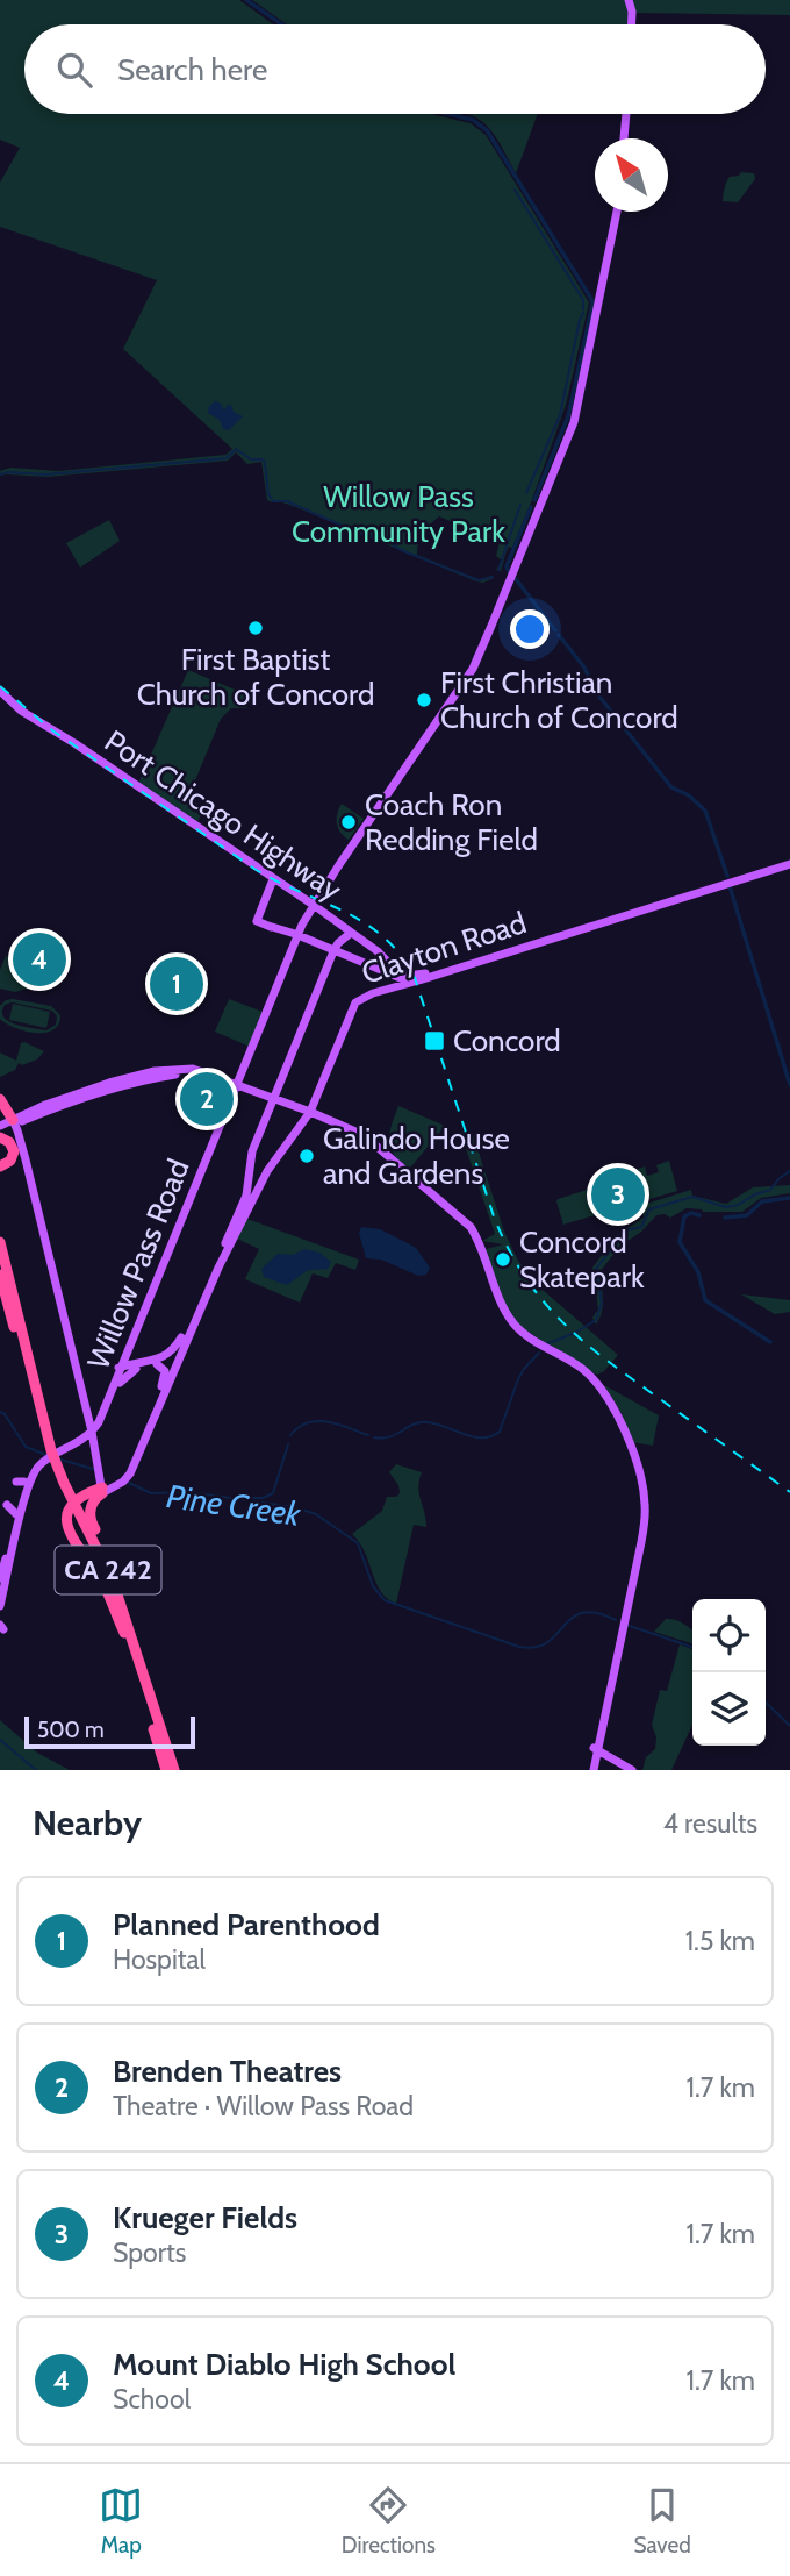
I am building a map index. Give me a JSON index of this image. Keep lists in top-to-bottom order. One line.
{"streets":{"highway":["CA 242"],"main road":["Port Chicago Highway","Clayton Road","Willow Pass Road"]},"crossings":[["Port Chicago Highway","Clayton Road"],["Port Chicago Highway","Willow Pass Road"],["Willow Pass Road","CA 242"]],"water":["Pine Creek"],"parks":["Willow Pass Community Park"],"places":{"other":["First Baptist Church of Concord","First Christian Church of Concord","Coach Ron Redding Field","Galindo House and Gardens","Concord Skatepark"],"transit":["Concord"]},"scale_bar":"500 m","north":"top left","page":{"search":"Search here","pins":["4","1","2","3"],"scale":"500 m","heading":["Nearby","4 results"],"list":[{"mark":"1","name":"Planned Parenthood","note":"Hospital","value":"1.5 km"},{"mark":"2","name":"Brenden Theatres","note":"Theatre · Willow Pass Road","value":"1.7 km"},{"mark":"3","name":"Krueger Fields","note":"Sports","value":"1.7 km"},{"mark":"4","name":"Mount Diablo High School","note":"School","value":"1.7 km"}],"nav":["Map","Directions","Saved"]}}
